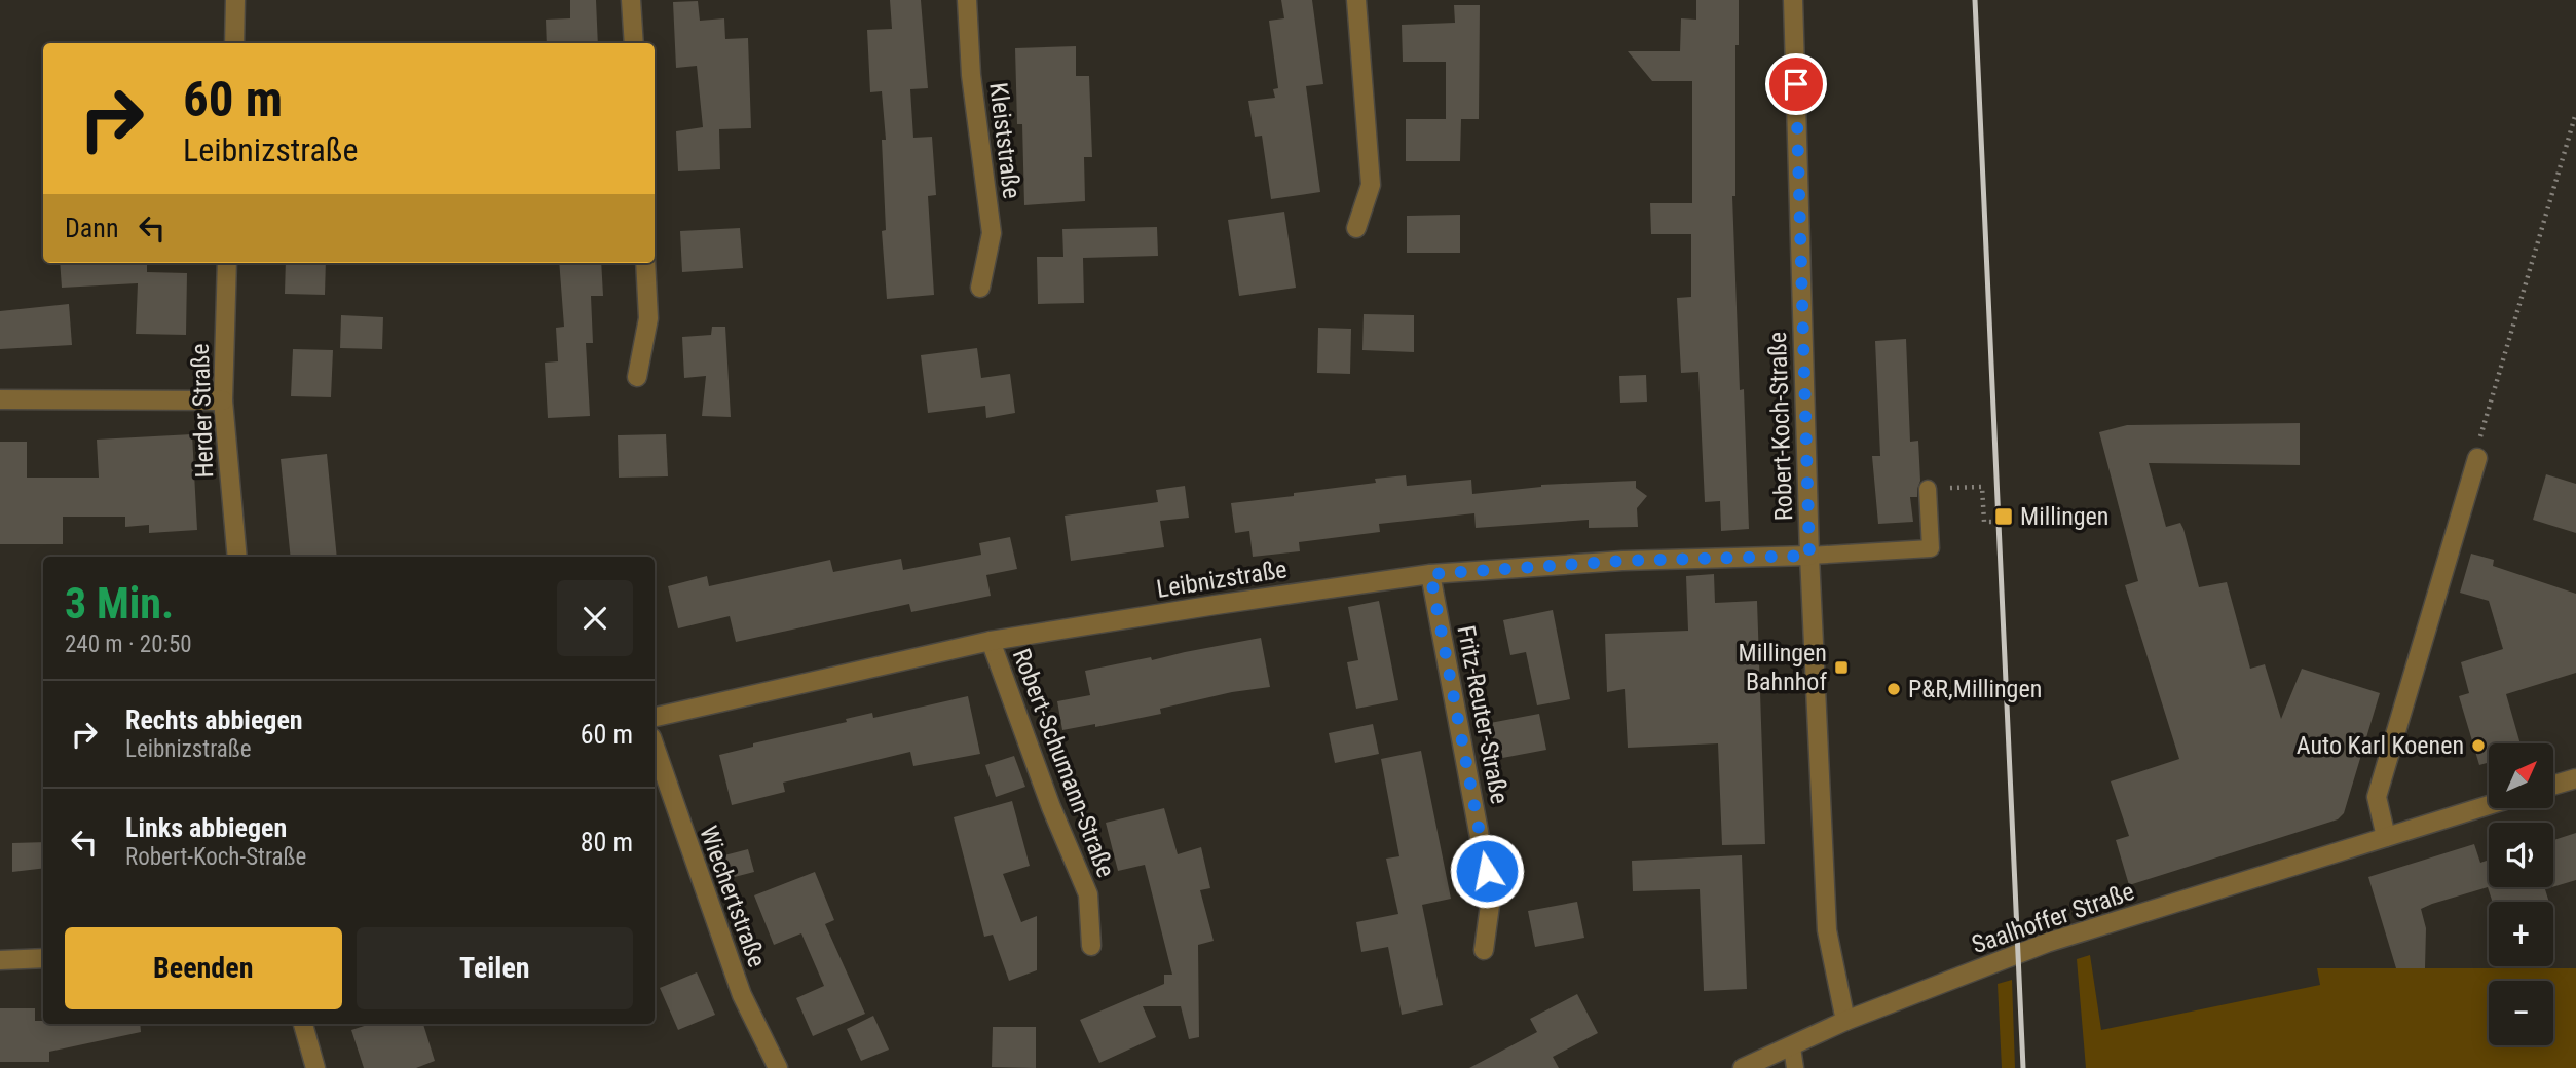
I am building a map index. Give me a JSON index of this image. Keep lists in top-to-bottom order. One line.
{"streets":{"street":["Kleiststraße","Herder Straße","Robert-Koch-Straße","Leibnizstraße","Fritz-Reuter-Straße","Robert-Schumann-Straße","Wiechertstraße","Saalhoffer Straße"]},"crossings":[["Robert-Koch-Straße","Leibnizstraße"],["Robert-Koch-Straße","Saalhoffer Straße"],["Leibnizstraße","Fritz-Reuter-Straße"],["Leibnizstraße","Robert-Schumann-Straße"]],"places":{"transit":["Millingen","Millingen Bahnhof"],"other":["P&R,Millingen","Auto Karl Koenen"]},"north":"top right","page":{"turn":["60 m","Leibnizstraße"],"then":"Dann","heading":["3 Min.","240 m · 20:50"],"list":[{"name":"Rechts abbiegen","note":"Leibnizstraße","value":"60 m"},{"name":"Links abbiegen","note":"Robert-Koch-Straße","value":"80 m"}],"map_buttons":["+","−"],"buttons":["Beenden","Teilen"]}}
